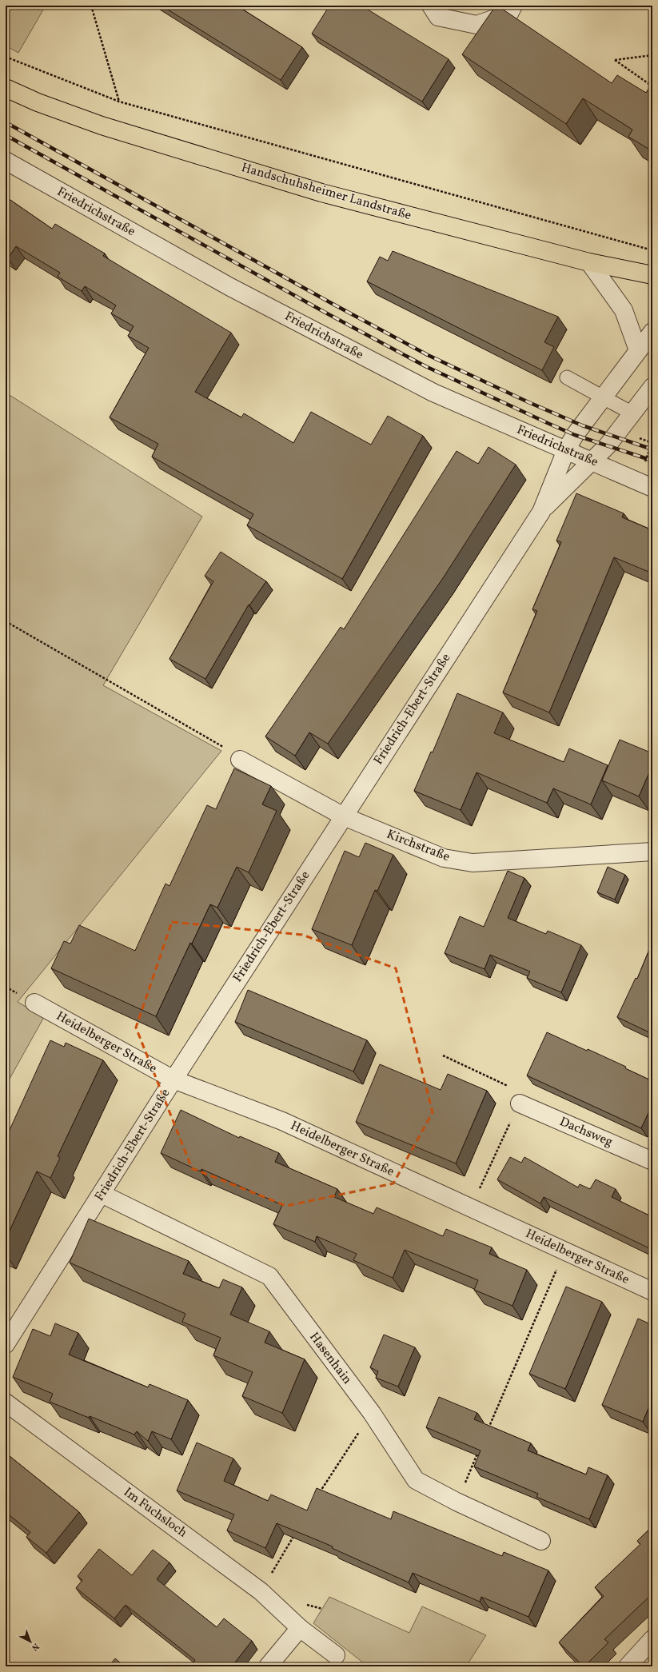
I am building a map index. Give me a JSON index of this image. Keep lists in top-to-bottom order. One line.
{"streets":{"main road":["Handschuhsheimer Landstraße"],"street":["Friedrichstraße","Friedrich-Ebert-Straße","Kirchstraße","Heidelberger Straße","Dachsweg","Hasenhain","Im Fuchsloch"]},"crossings":[["Friedrichstraße","Friedrich-Ebert-Straße"],["Friedrich-Ebert-Straße","Kirchstraße"],["Friedrich-Ebert-Straße","Heidelberger Straße"],["Friedrich-Ebert-Straße","Hasenhain"]],"north":"bottom right"}
